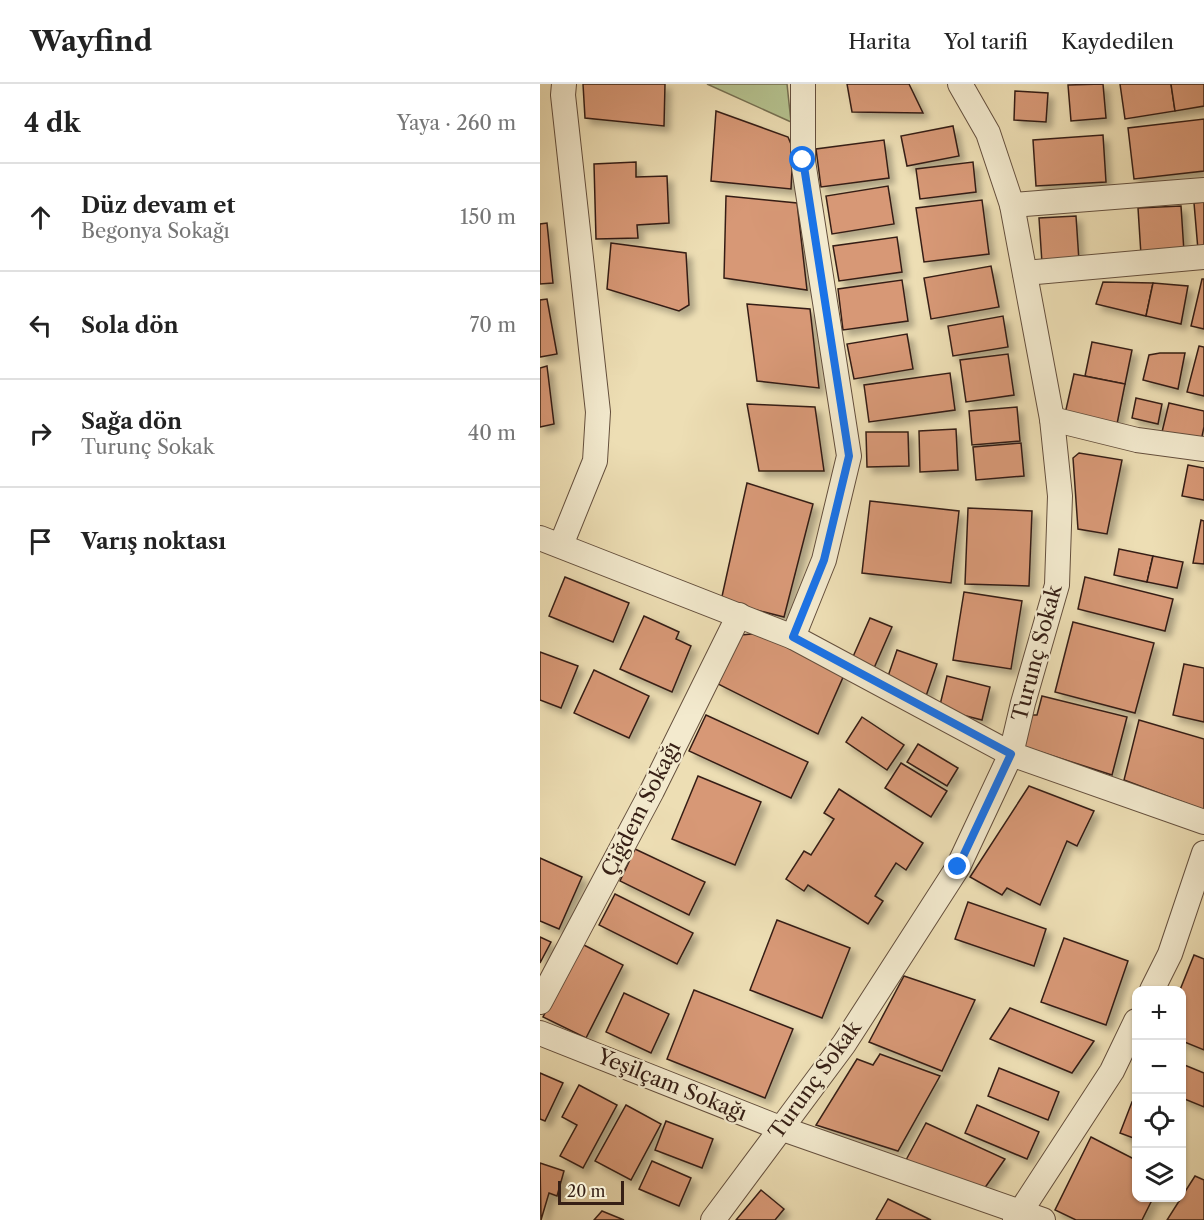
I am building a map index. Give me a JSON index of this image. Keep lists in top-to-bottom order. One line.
{"streets":{"street":["Turunç Sokak","Çiğdem Sokağı","Yeşilçam Sokağı"]},"crossings":[["Turunç Sokak","Yeşilçam Sokağı"]],"scale_bar":"20 m","page":{"header":"Wayfind","nav":["Harita","Yol tarifi","Kaydedilen"],"heading":["4 dk","Yaya · 260 m"],"list":[["Düz devam et","Begonya Sokağı","150 m"],["Sola dön","70 m"],["Sağa dön","Turunç Sokak","40 m"],"Varış noktası"],"map_buttons":["+","−"],"scale":"20 m"}}
